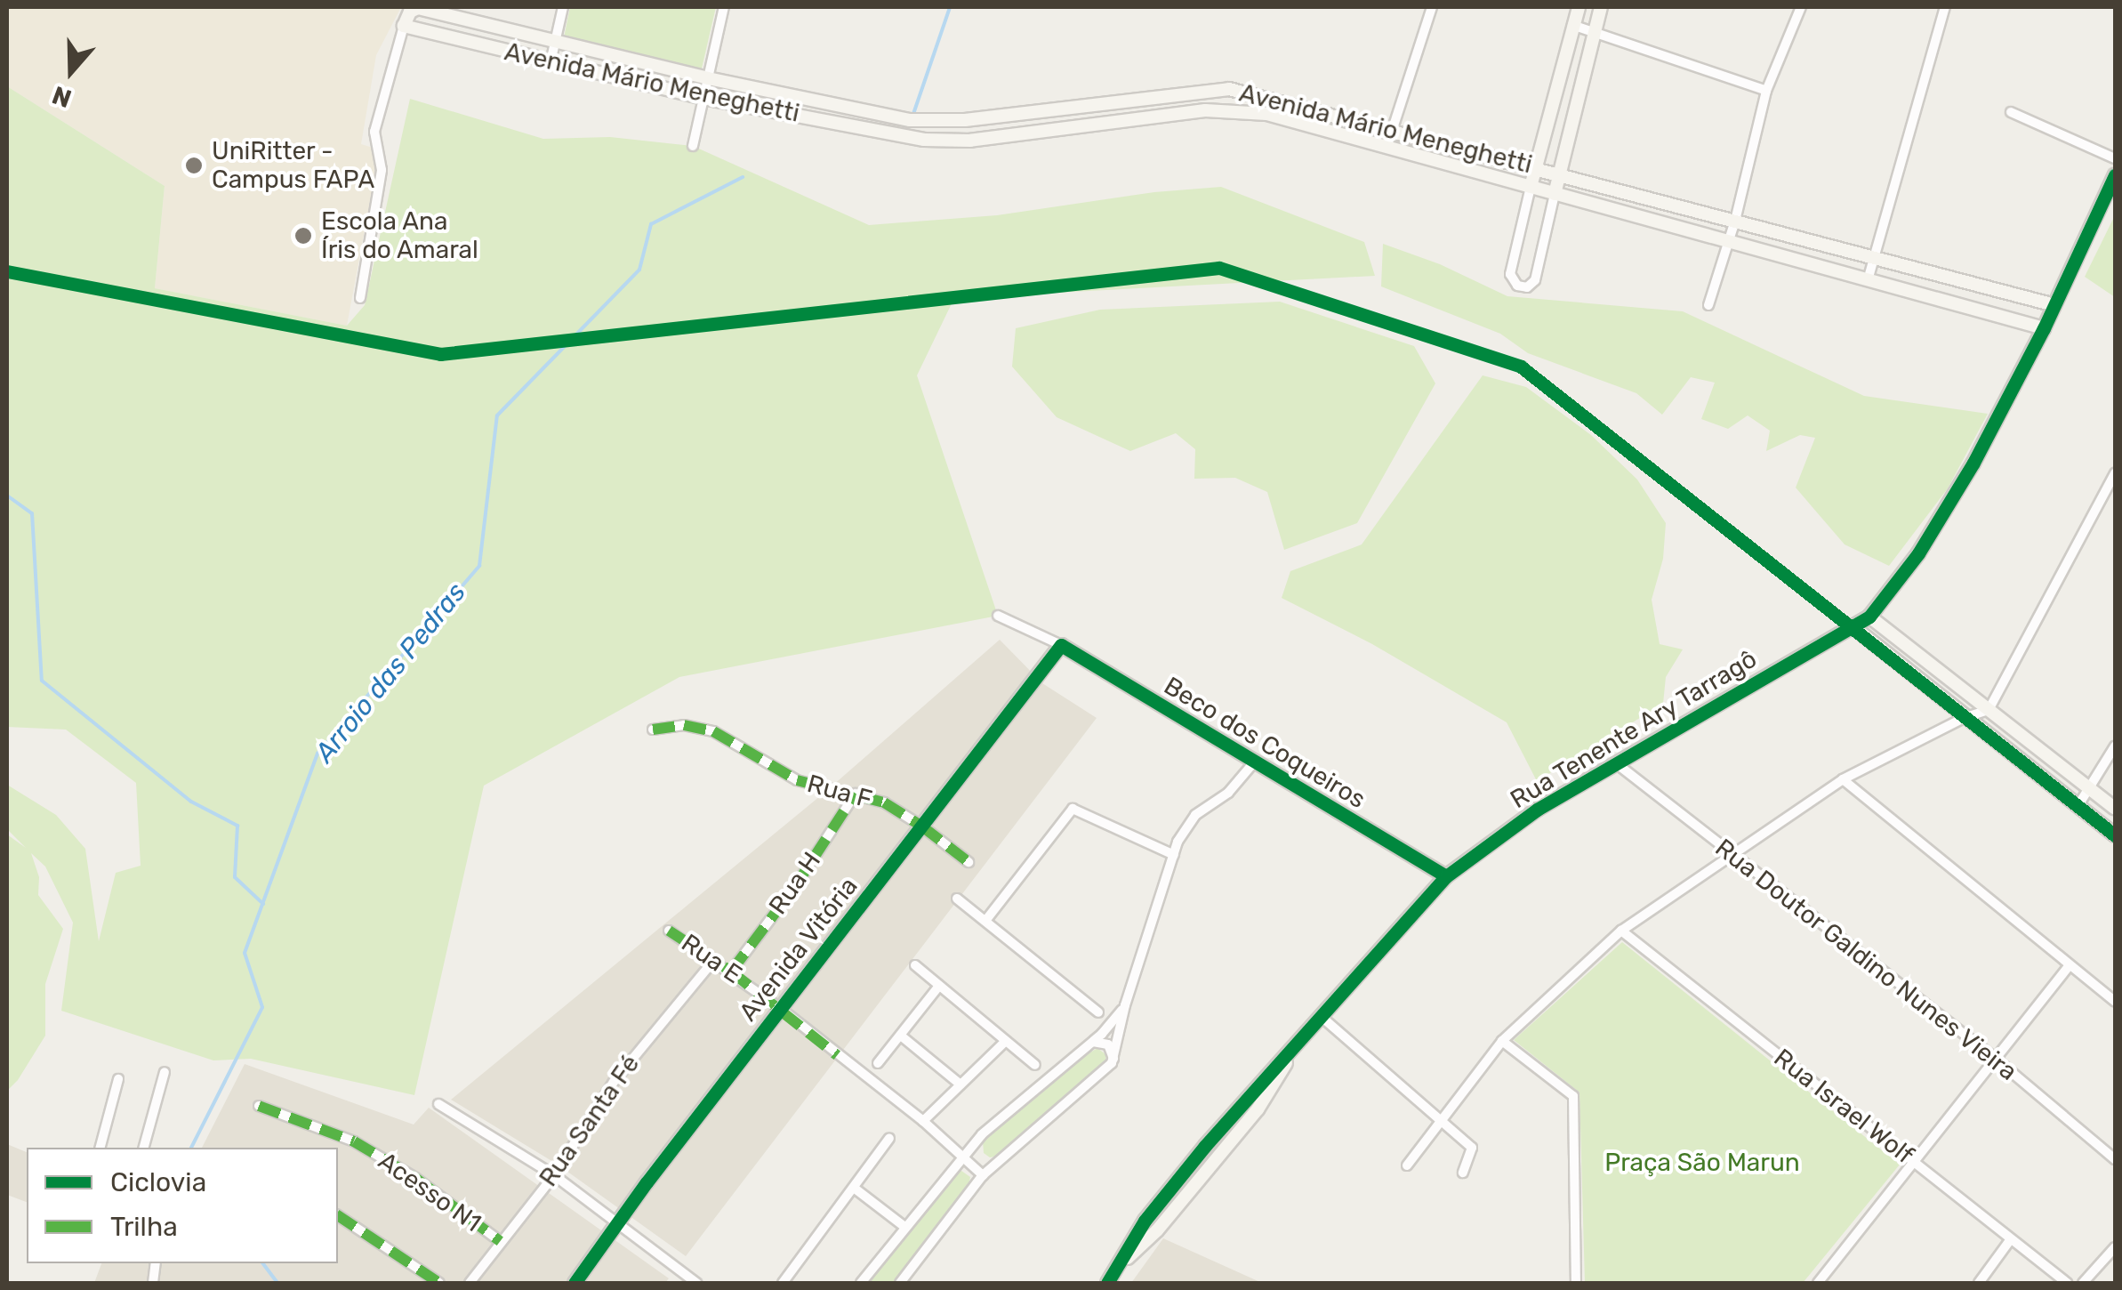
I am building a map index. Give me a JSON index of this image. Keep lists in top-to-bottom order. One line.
{"streets":{"street":["Avenida Mário Meneghetti","Rua Tenente Ary Tarragô","Beco dos Coqueiros","Rua F","Rua H","Avenida Vitória","Rua E","Rua Doutor Galdino Nunes Vieira","Rua Israel Wolf","Rua Santa Fé","Acesso N1"]},"crossings":[["Avenida Mário Meneghetti","Rua Tenente Ary Tarragô"],["Rua Tenente Ary Tarragô","Beco dos Coqueiros"],["Rua Tenente Ary Tarragô","Rua Doutor Galdino Nunes Vieira"],["Beco dos Coqueiros","Avenida Vitória"],["Rua F","Rua H"],["Rua F","Avenida Vitória"],["Rua H","Rua E"],["Avenida Vitória","Rua E"],["Rua E","Rua Santa Fé"],["Rua Santa Fé","Acesso N1"]],"water":["Arroio das Pedras"],"parks":["Praça São Marun"],"places":["UniRitter - Campus FAPA","Escola Ana Íris do Amaral"],"legend":["Ciclovia","Trilha"],"north":"bottom"}
